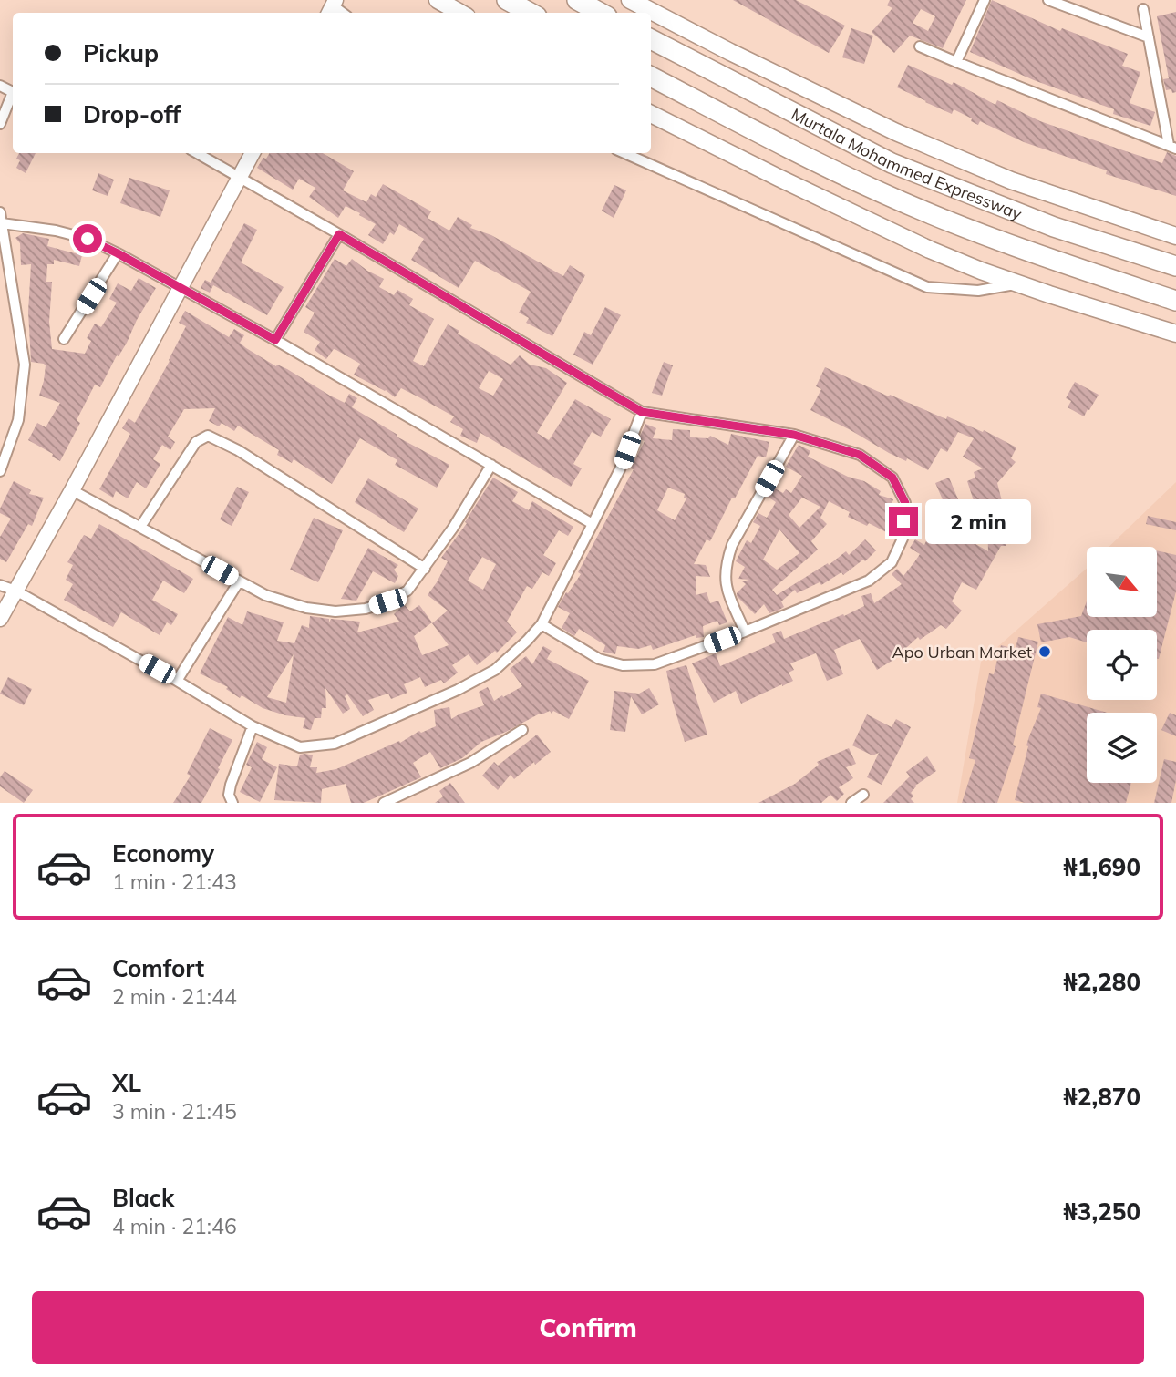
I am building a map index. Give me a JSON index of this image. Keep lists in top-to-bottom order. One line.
{"streets":{"highway":["Murtala Mohammed Expressway"]},"places":["Apo Urban Market"],"north":"bottom right","page":{"banner":["Pickup","Drop-off"],"bubble":"2 min","list":[{"name":"Economy","note":"1 min · 21:43","value":"₦1,690"},{"name":"Comfort","note":"2 min · 21:44","value":"₦2,280"},{"name":"XL","note":"3 min · 21:45","value":"₦2,870"},{"name":"Black","note":"4 min · 21:46","value":"₦3,250"}],"buttons":"Confirm"}}
